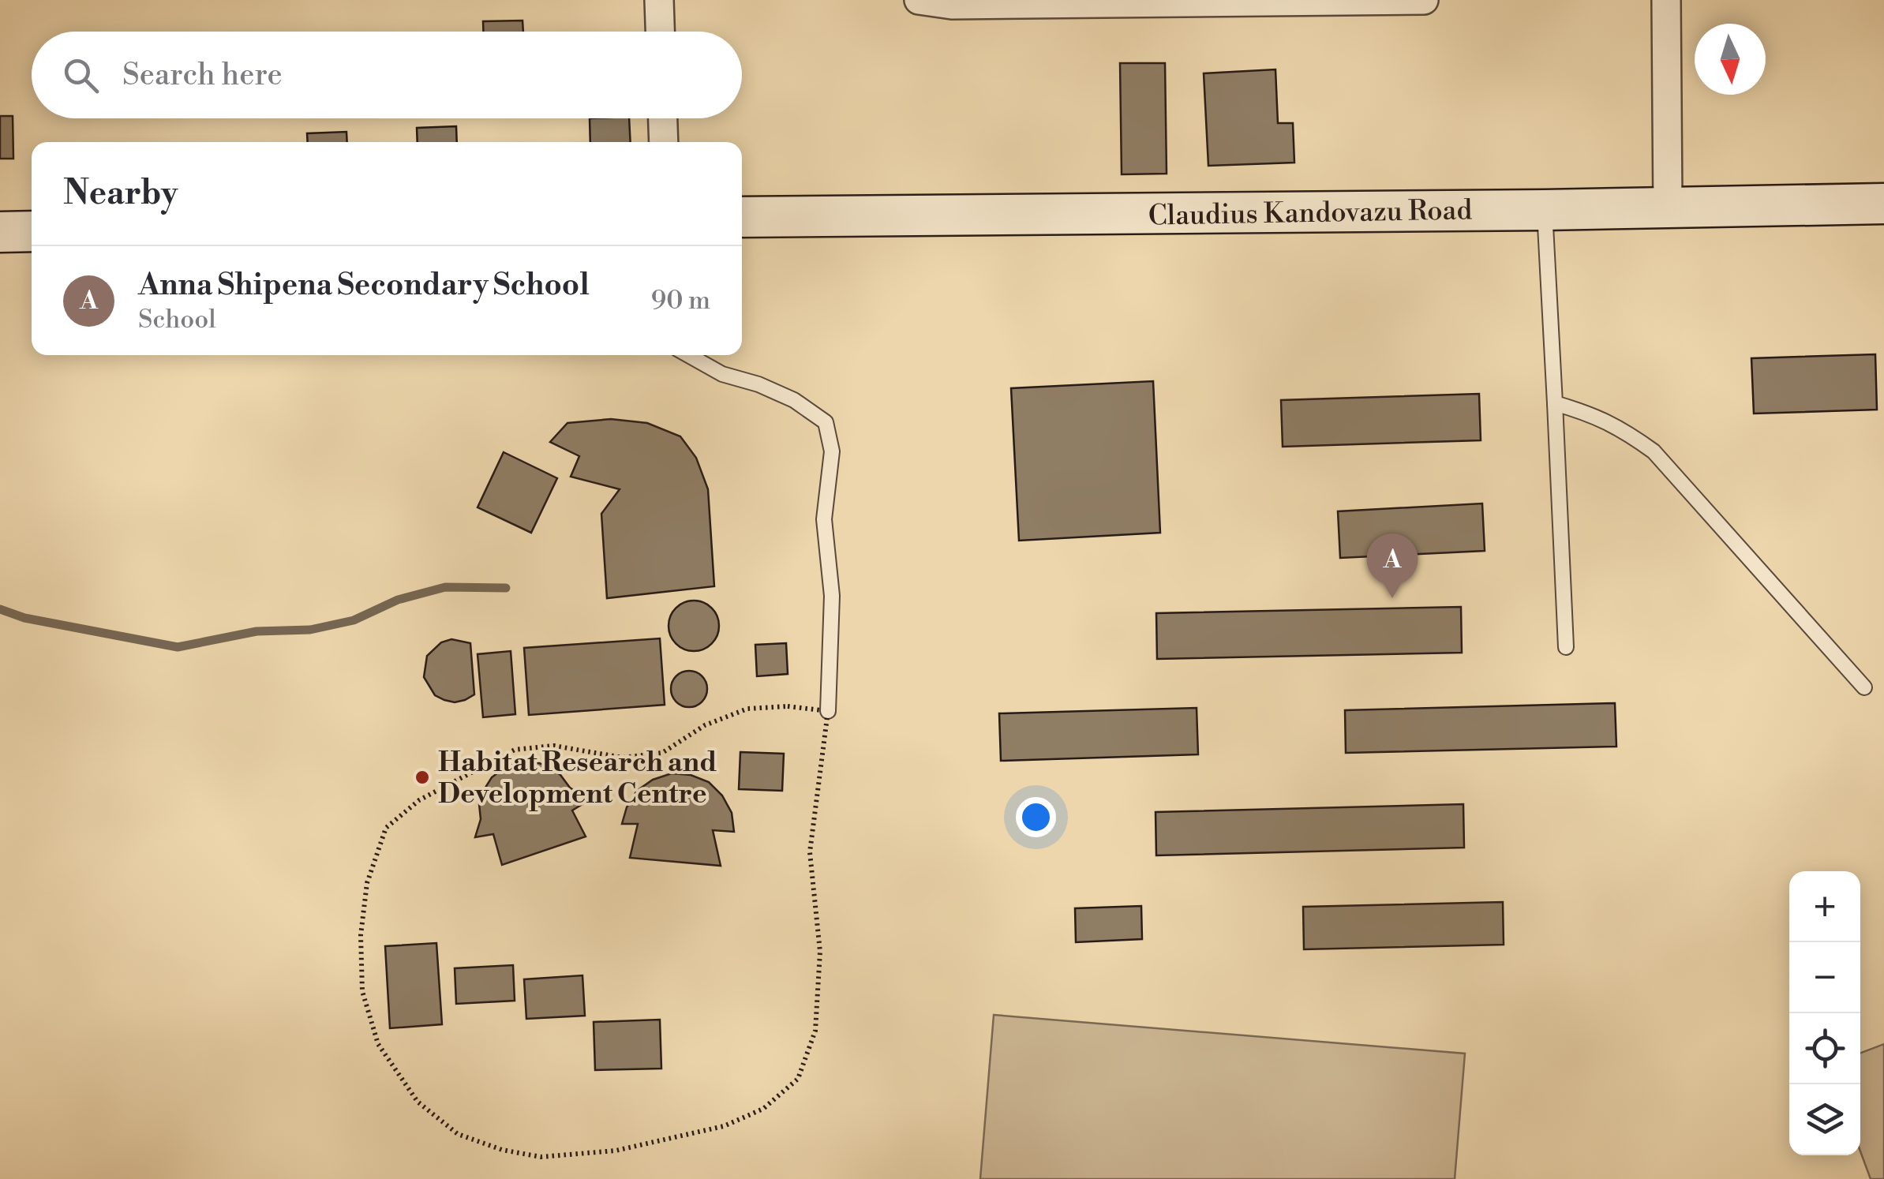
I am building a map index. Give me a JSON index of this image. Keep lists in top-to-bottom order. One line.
{"streets":{"street":["Claudius Kandovazu Road"]},"places":["Habitat Research and Development Centre"],"north":"bottom","page":{"search":"Search here","heading":"Nearby","list":[{"mark":"A","name":"Anna Shipena Secondary School","note":"School","value":"90 m"}],"pins":"A","map_buttons":["+","−"]}}
